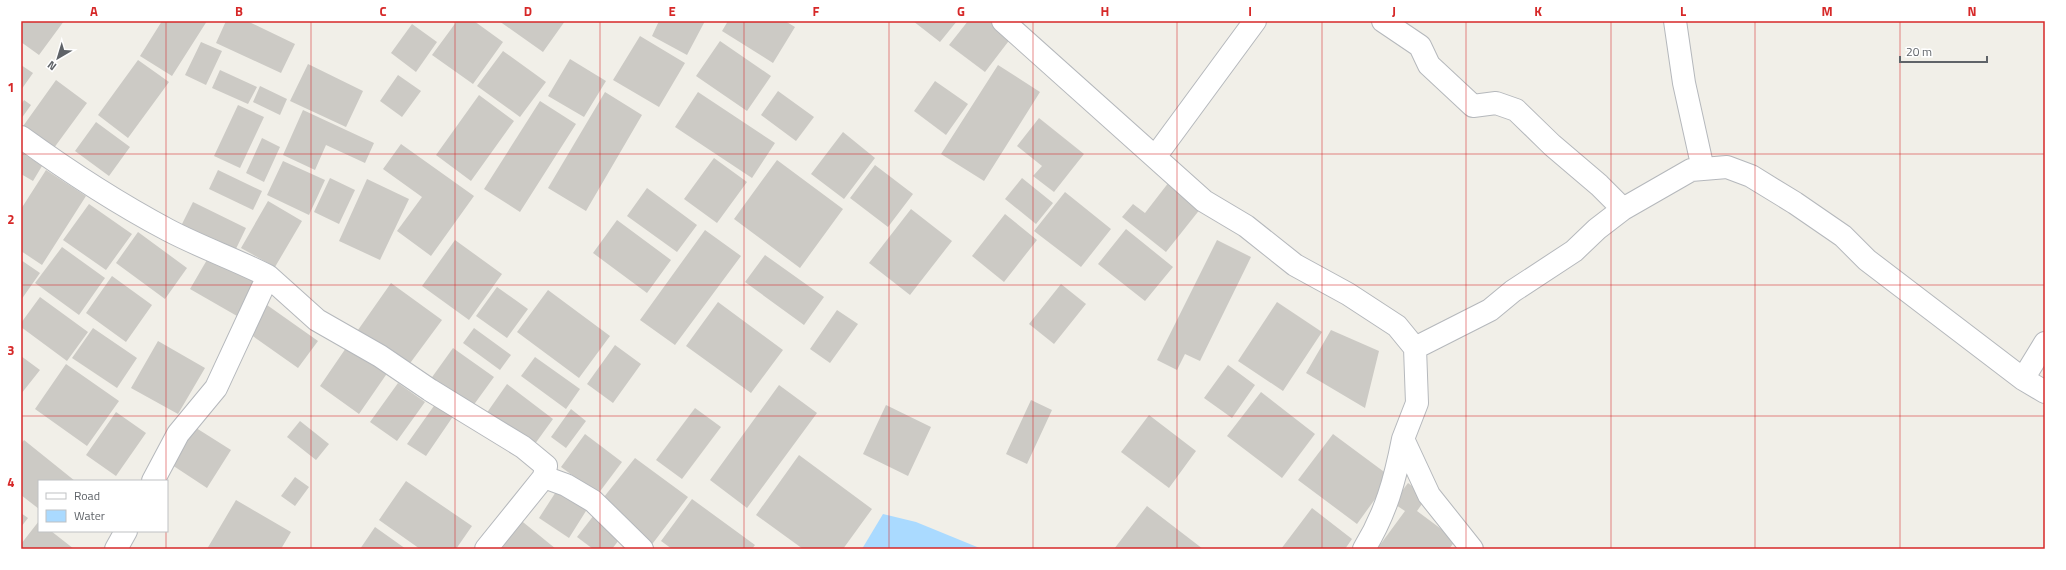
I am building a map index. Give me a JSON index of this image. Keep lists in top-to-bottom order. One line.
{"legend":["Road","Water"],"scale_bar":"20 m","north":"bottom left","grid":{"columns":["A","B","C","D","E","F","G","H","I","J","K","L","M","N"],"rows":["1","2","3","4"]}}
